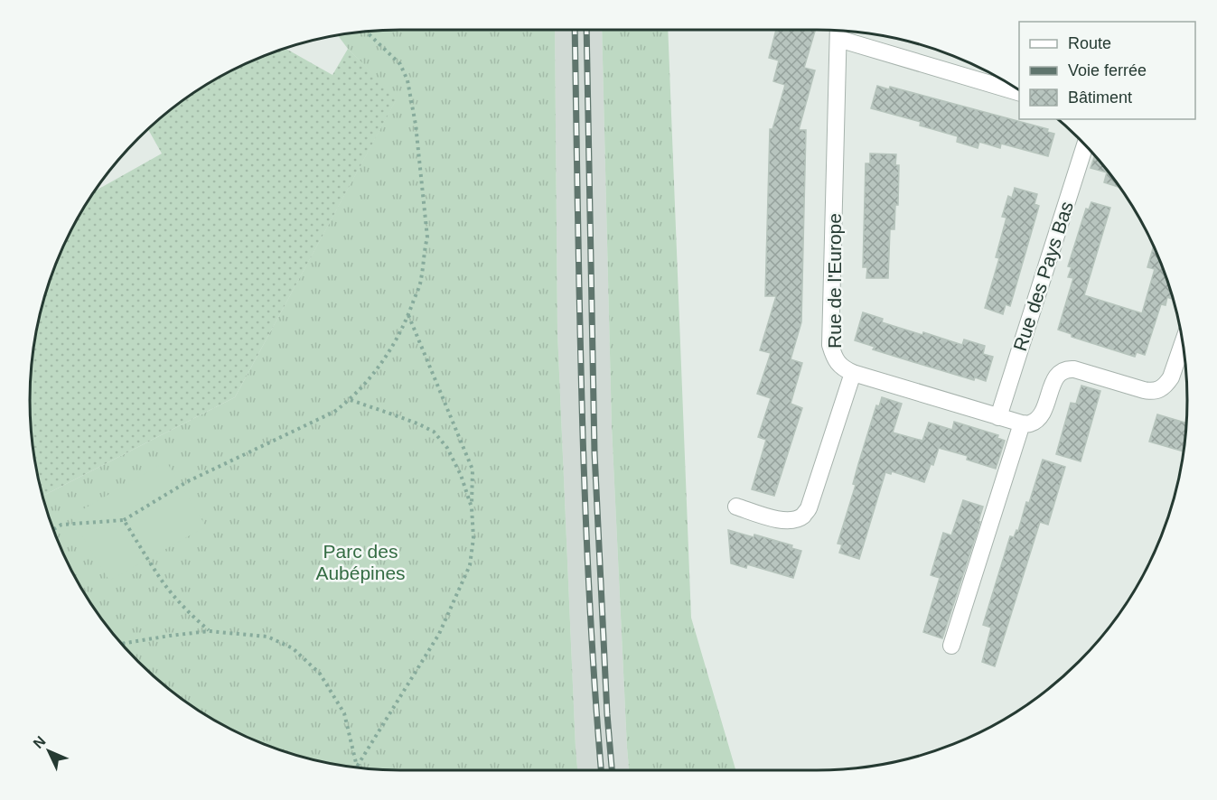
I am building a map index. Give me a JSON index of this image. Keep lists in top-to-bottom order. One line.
{"streets":{"street":["Rue des Pays Bas","Rue de l'Europe"]},"parks":["Parc des Aubépines"],"legend":["Route","Voie ferrée","Bâtiment"],"north":"top left"}
